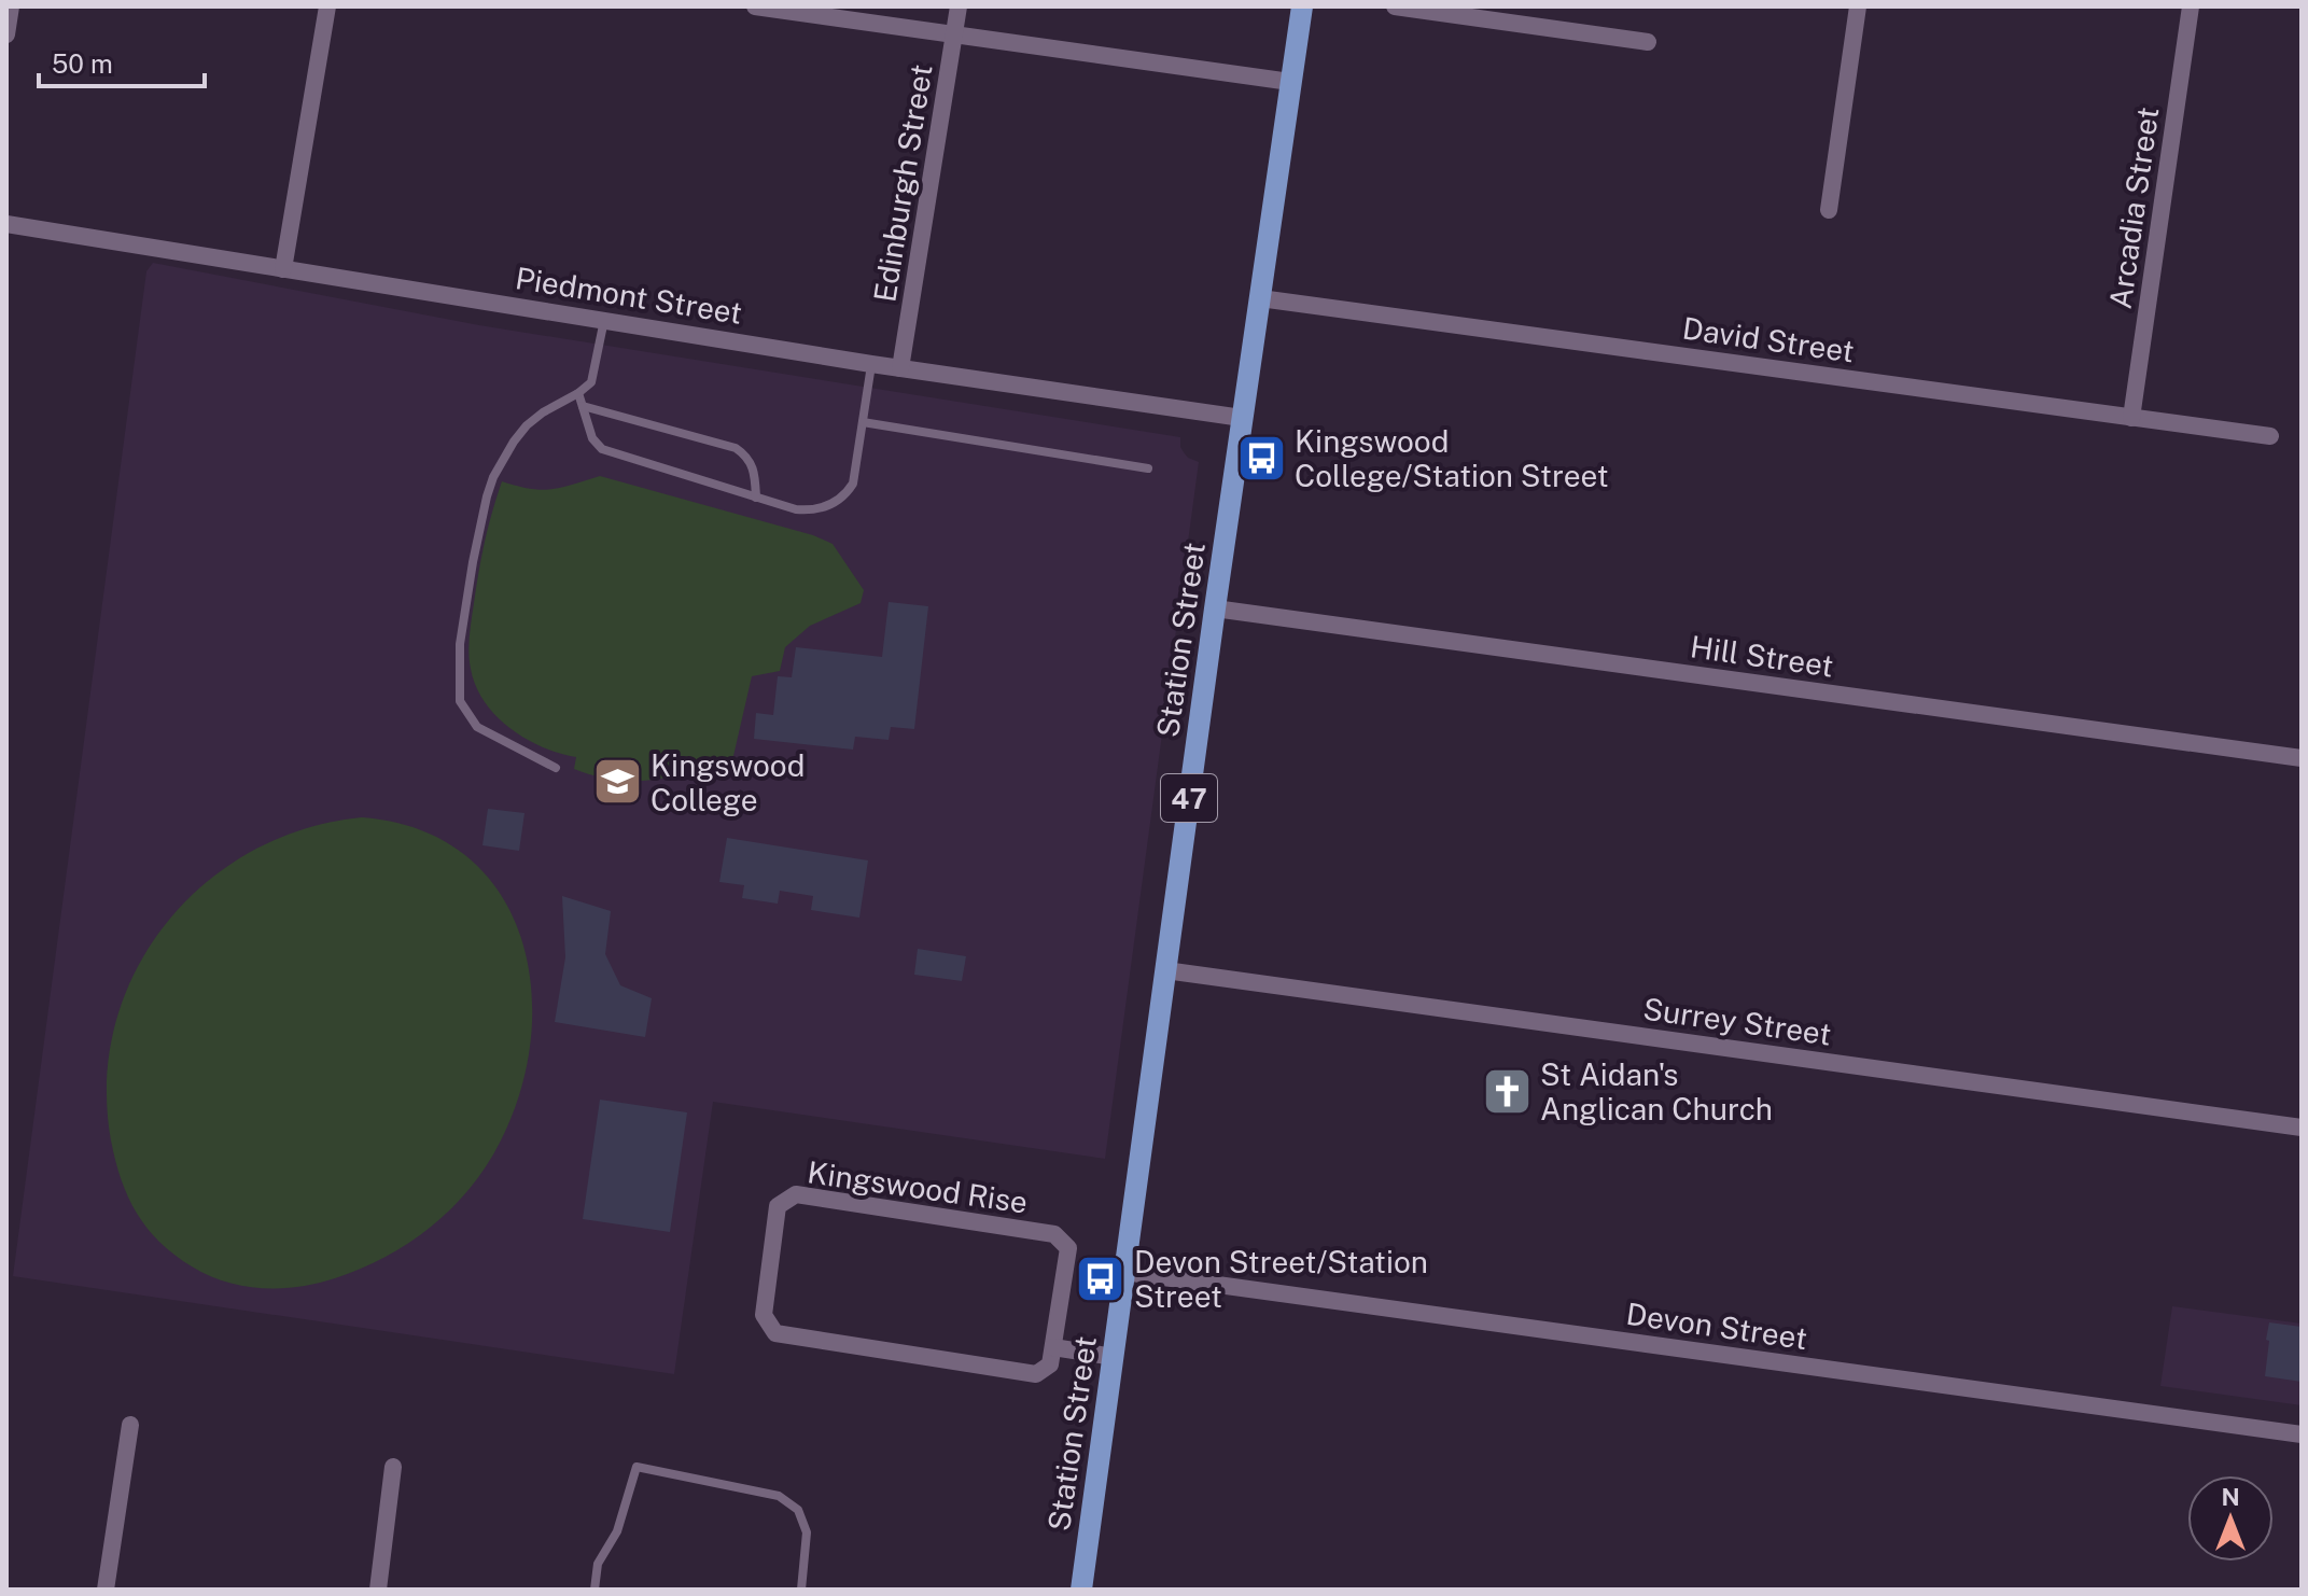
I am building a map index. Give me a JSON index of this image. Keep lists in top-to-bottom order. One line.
{"streets":{"main road":["Station Street","47"],"street":["Edinburgh Street","Arcadia Street","Piedmont Street","David Street","Hill Street","Surrey Street","Kingswood Rise","Devon Street"]},"crossings":[["Edinburgh Street","Piedmont Street"],["Arcadia Street","David Street"],["Piedmont Street","Station Street"],["David Street","Station Street"],["Station Street","Hill Street"],["Station Street","Surrey Street"],["Station Street","Devon Street"]],"places":{"bus stop":["Kingswood College/Station Street","Devon Street/Station Street"],"school or university":["Kingswood College"],"church":["St Aidan's Anglican Church"]},"scale_bar":"50 m","north":"top"}
